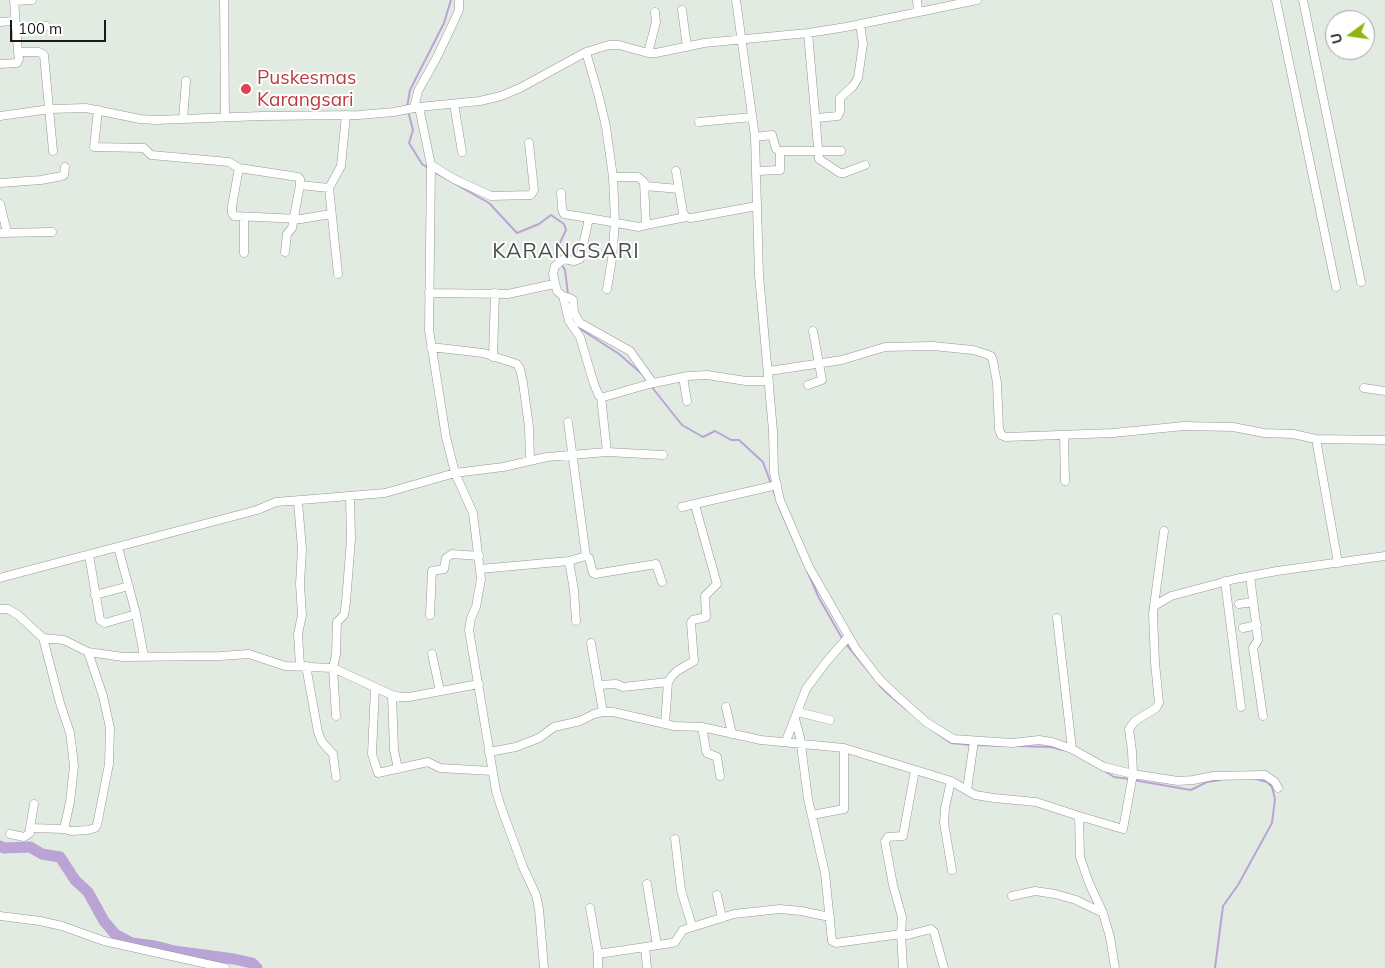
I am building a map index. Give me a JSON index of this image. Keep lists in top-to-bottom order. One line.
{"districts":["KARANGSARI"],"places":["Puskesmas Karangsari"],"scale_bar":"100 m","north":"left"}
